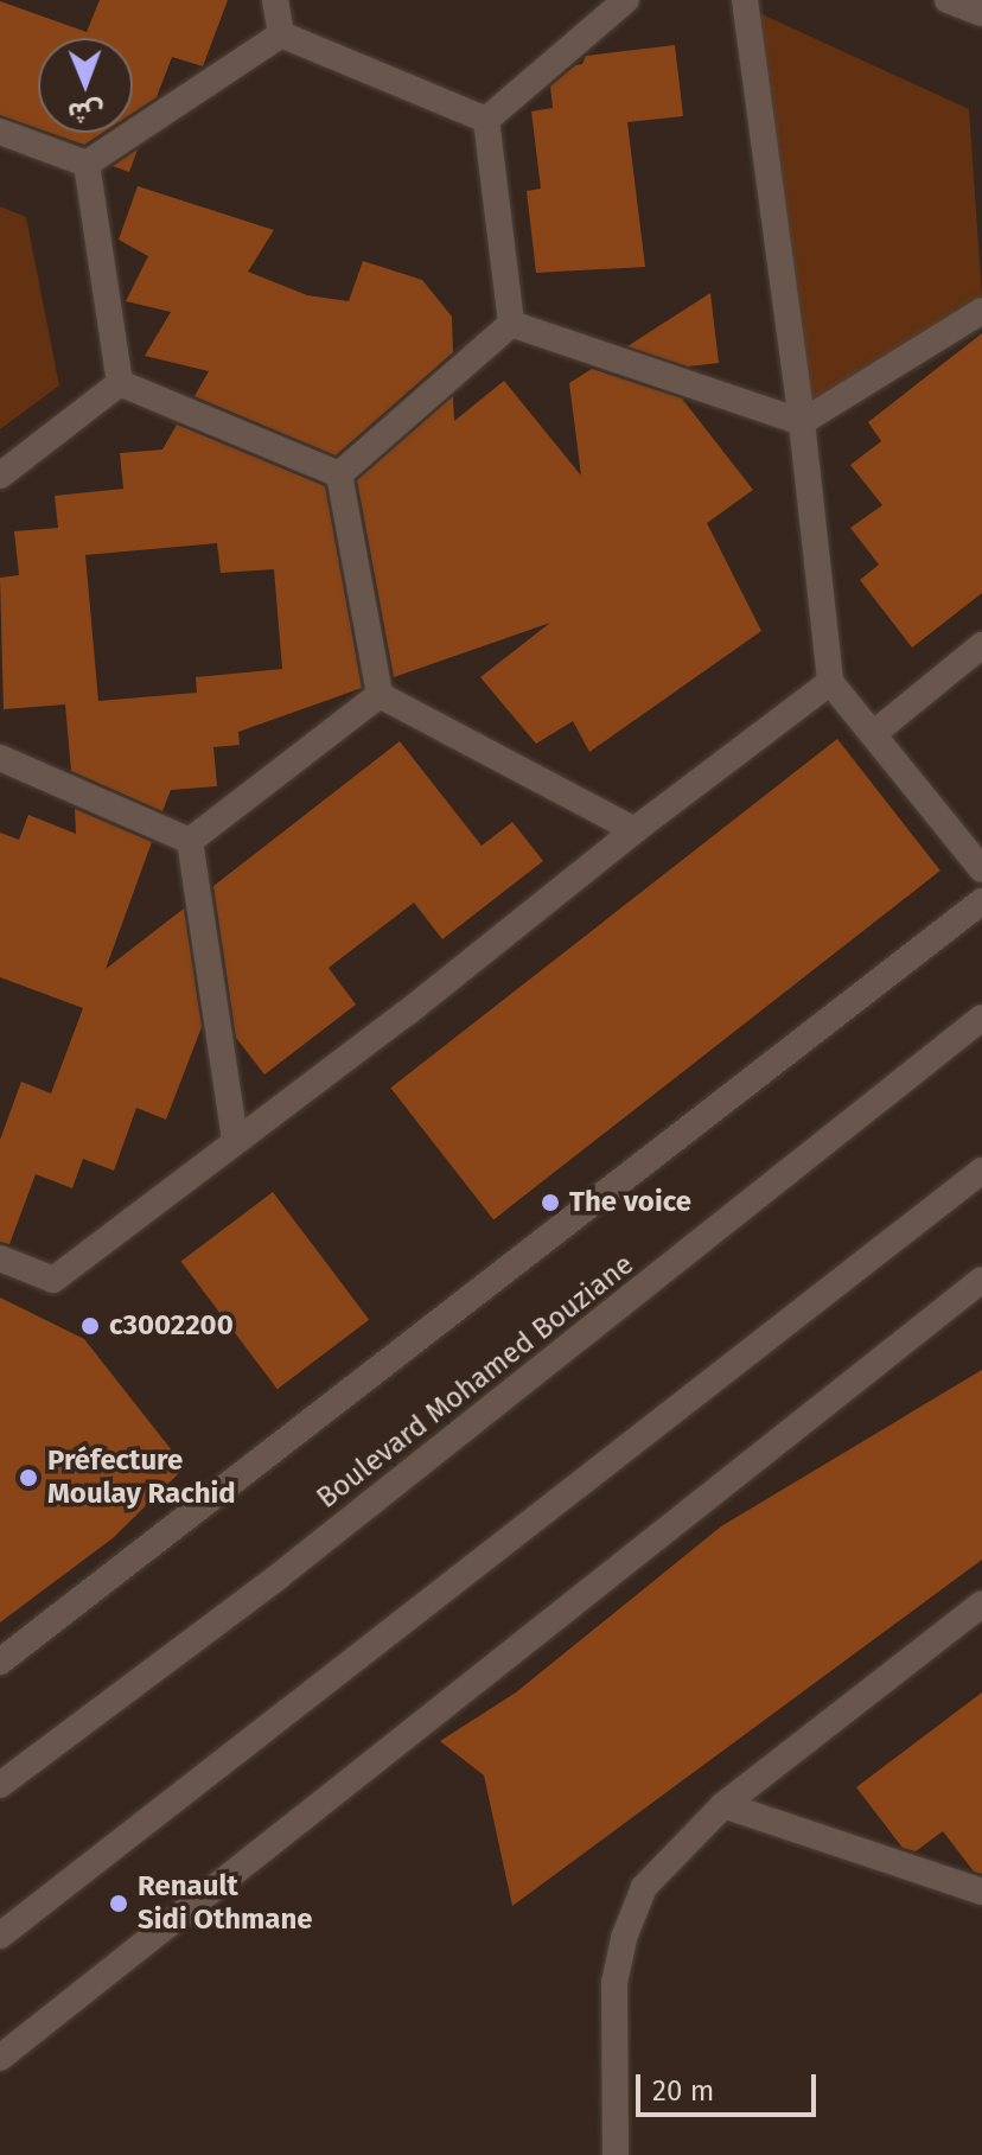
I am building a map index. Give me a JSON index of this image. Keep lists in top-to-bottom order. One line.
{"streets":{"street":["Boulevard Mohamed Bouziane"]},"places":["The voice","c3002200","Préfecture Moulay Rachid","Renault Sidi Othmane"],"scale_bar":"20 m","north":"bottom"}
